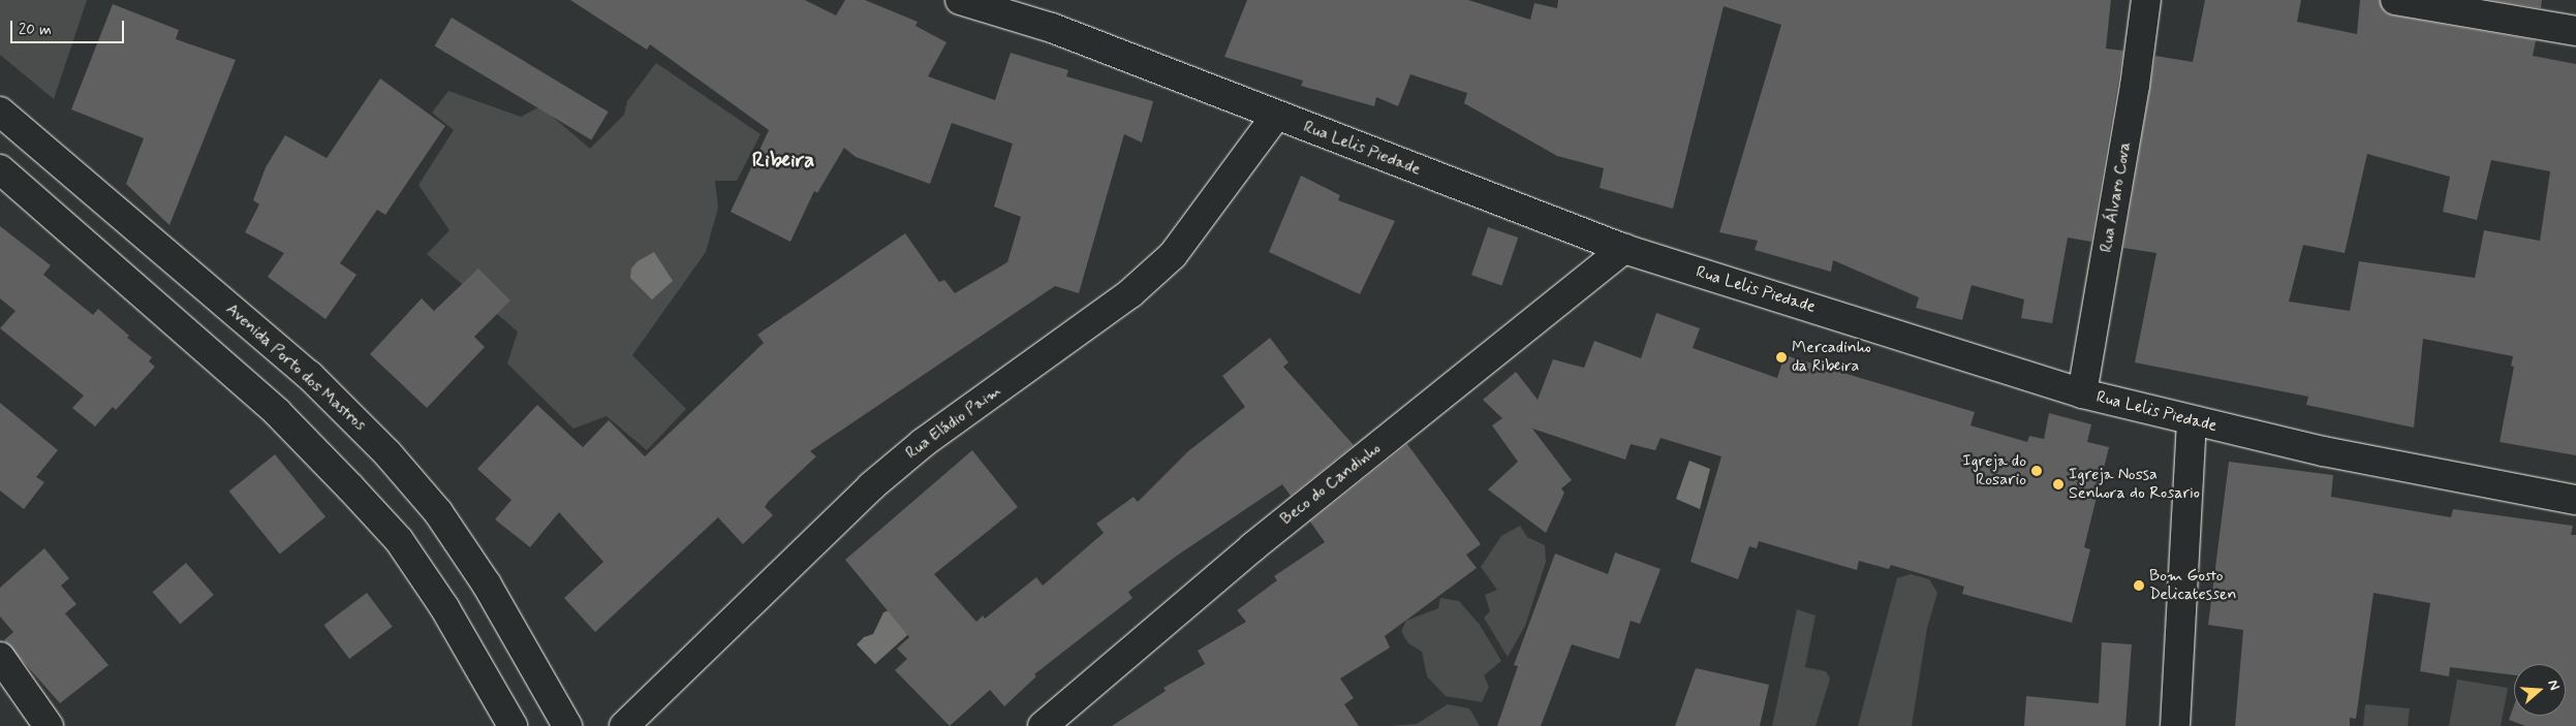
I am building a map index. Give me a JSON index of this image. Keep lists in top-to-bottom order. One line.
{"streets":{"main road":["Rua Lelis Piedade","Rua Álvaro Cova","Avenida Porto dos Mastros","Rua Eládio Paim","Beco do Candinho"]},"crossings":[["Rua Lelis Piedade","Rua Álvaro Cova"],["Rua Lelis Piedade","Rua Eládio Paim"],["Rua Lelis Piedade","Beco do Candinho"]],"districts":["Ribeira"],"places":["Mercadinho da Ribeira","Igreja do Rosario","Igreja Nossa Senhora do Rosario","Bom Gosto Delicatessen"],"scale_bar":"20 m","north":"right"}
